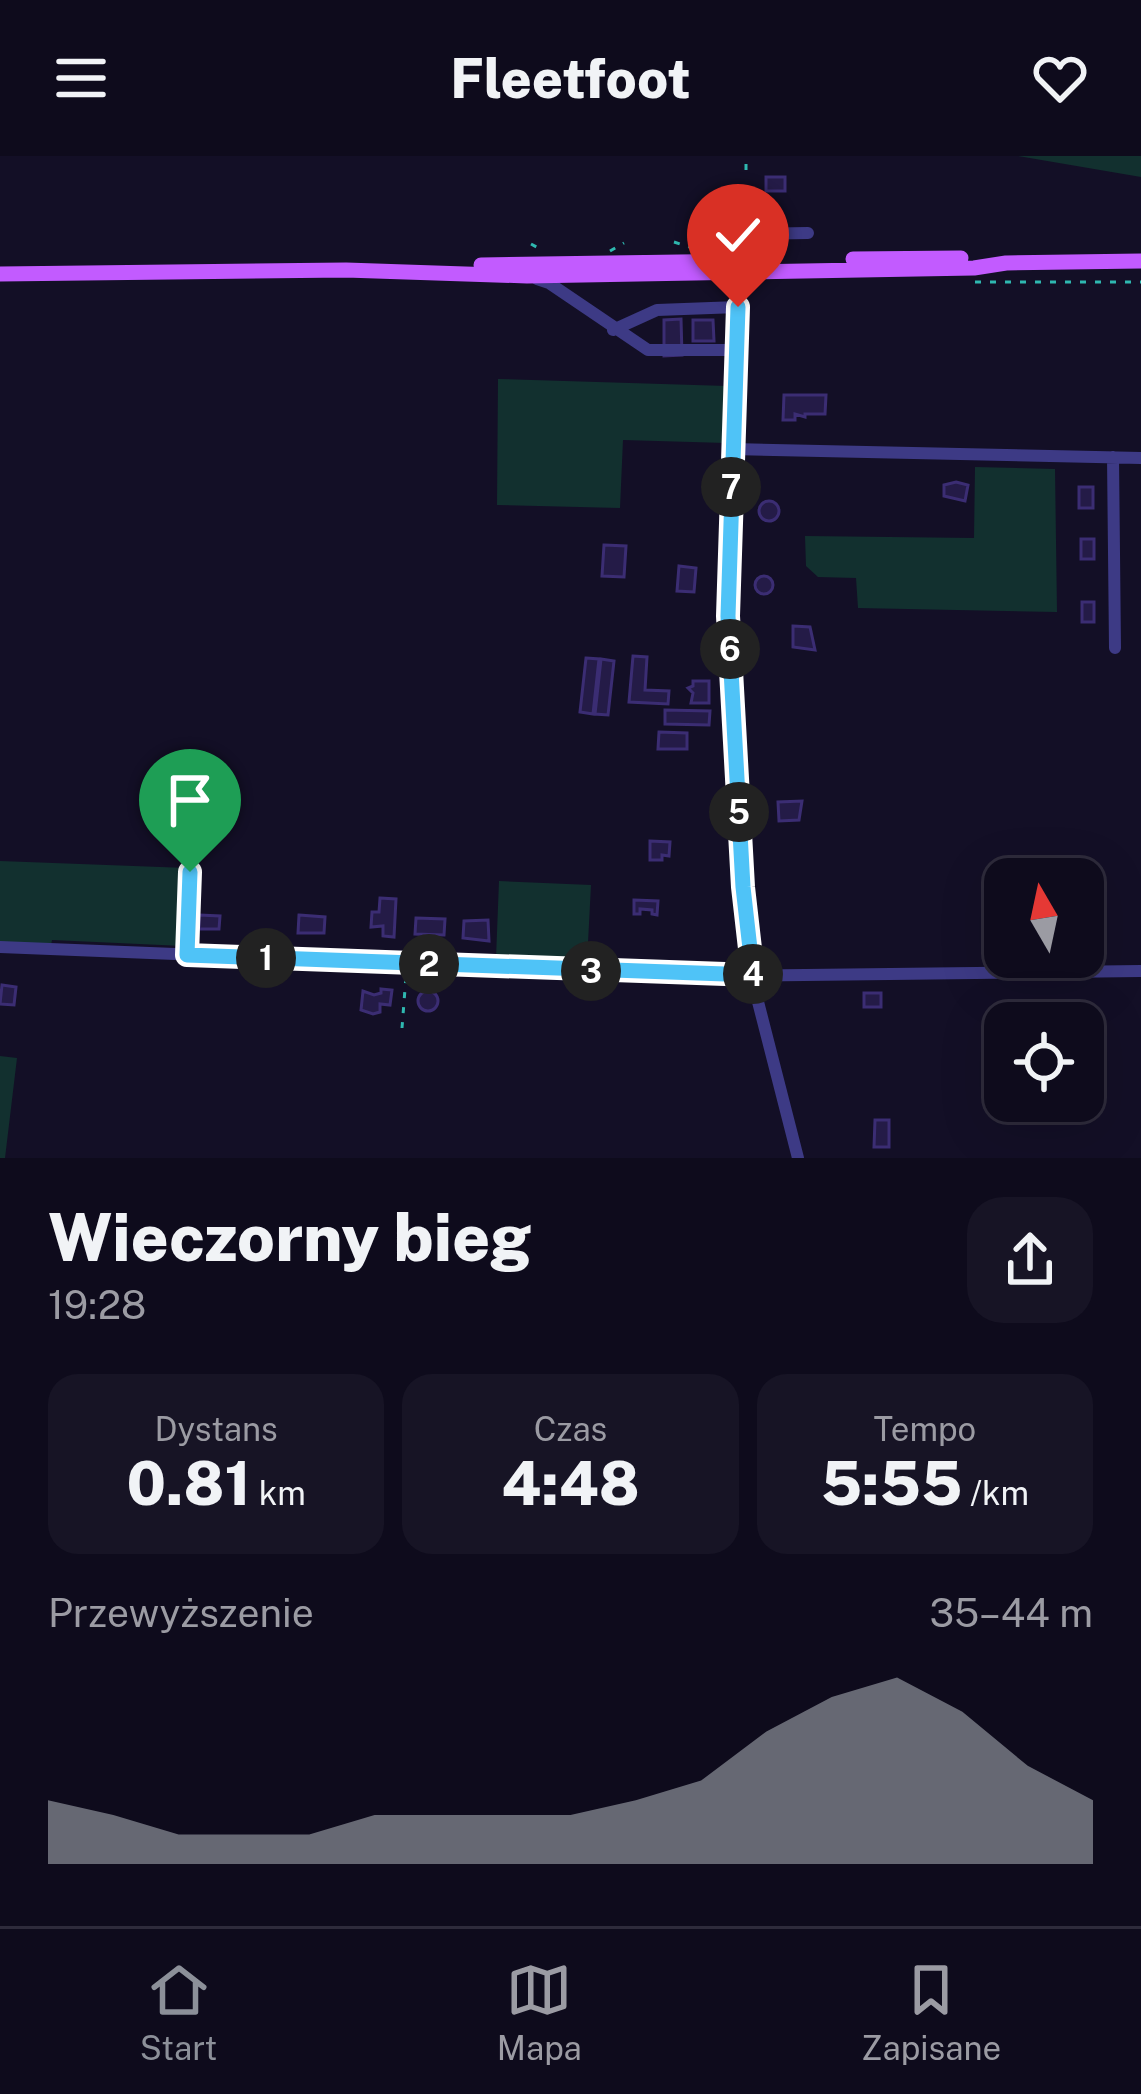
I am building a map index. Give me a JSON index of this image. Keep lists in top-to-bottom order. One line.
{"north":"top","page":{"header":"Fleetfoot","pins":["7","6","5","1","2","3","4"],"heading":["Wieczorny bieg","19:28"],"stats":[["Dystans","0.81 km"],["Czas","4:48"],["Tempo","5:55 /km"]],"chart":["Przewyższenie","35–44 m"],"tabs":["Start","Mapa","Zapisane"]}}
